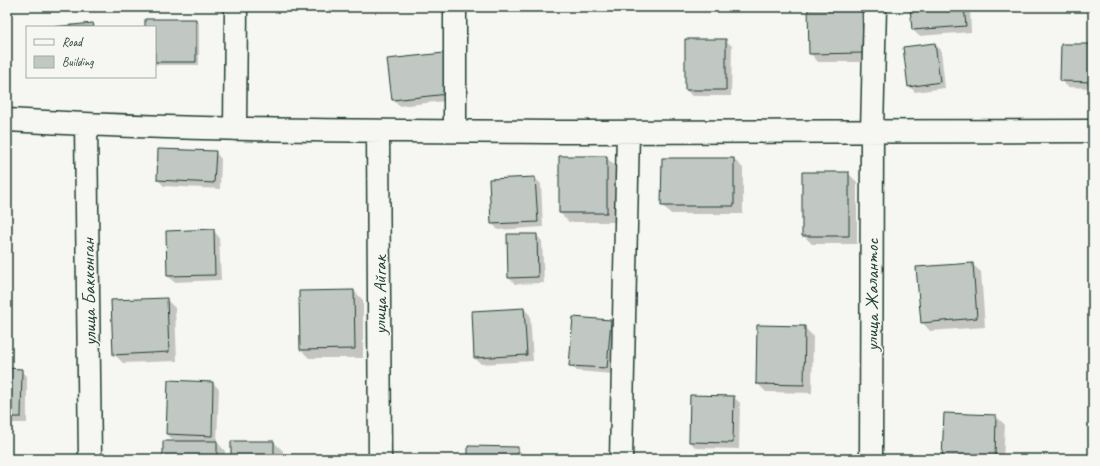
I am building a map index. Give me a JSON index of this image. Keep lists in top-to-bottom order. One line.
{"streets":{"street":["улица Бакконган","улица Айгак","улица Жалантос"]},"legend":["Road","Building"]}
